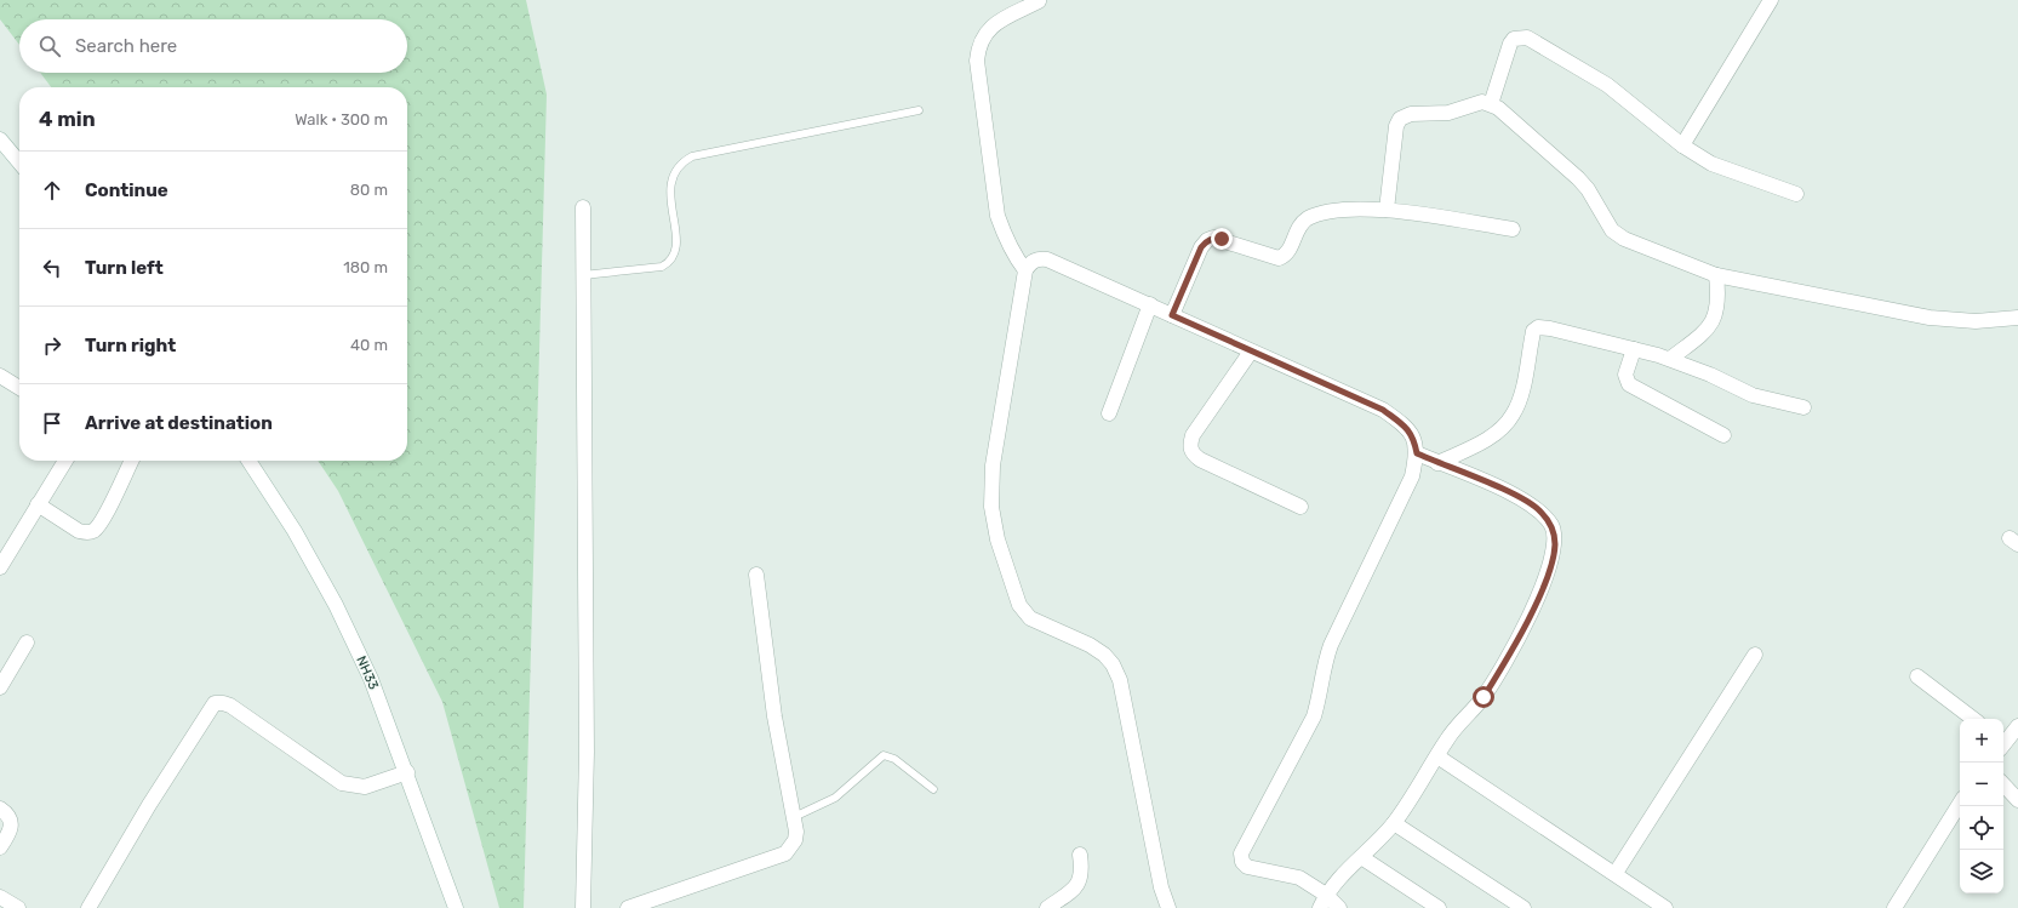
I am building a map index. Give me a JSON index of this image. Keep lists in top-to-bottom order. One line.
{"streets":{"street":["NH33"]},"page":{"search":"Search here","heading":["4 min","Walk · 300 m"],"list":[["Continue","80 m"],["Turn left","180 m"],["Turn right","40 m"],"Arrive at destination"],"map_buttons":["+","−"]}}
